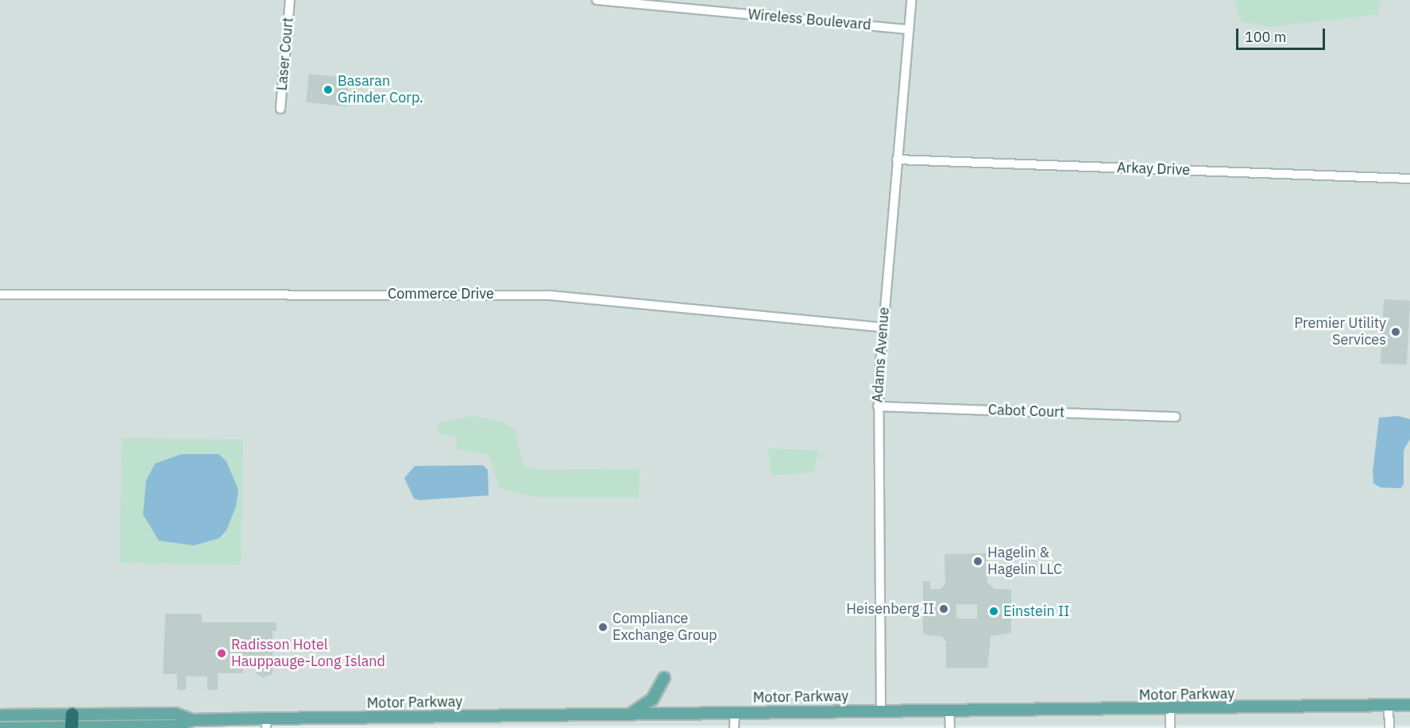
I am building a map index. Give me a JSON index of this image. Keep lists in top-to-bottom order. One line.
{"streets":{"main road":["Motor Parkway"],"street":["Wireless Boulevard","Laser Court","Arkay Drive","Commerce Drive","Adams Avenue","Cabot Court"]},"crossings":[["Wireless Boulevard","Adams Avenue"],["Arkay Drive","Adams Avenue"],["Commerce Drive","Adams Avenue"],["Adams Avenue","Cabot Court"],["Adams Avenue","Motor Parkway"]],"places":["Basaran Grinder Corp.","Premier Utility Services","Hagelin & Hagelin LLC","Heisenberg II","Einstein II","Compliance Exchange Group","Radisson Hotel Hauppauge-Long Island"],"scale_bar":"100 m"}
